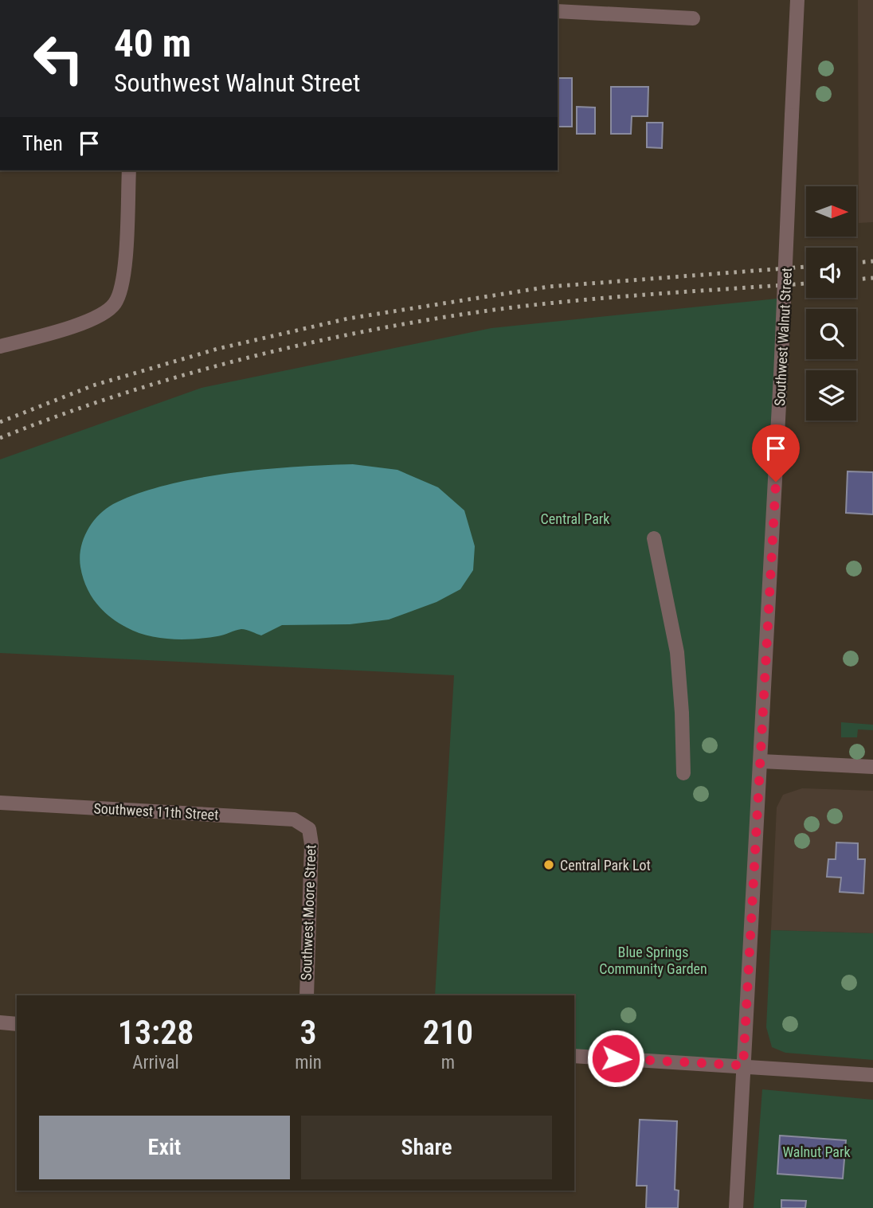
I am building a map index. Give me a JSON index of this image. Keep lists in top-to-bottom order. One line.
{"streets":{"street":["Southwest Walnut Street","Southwest 11th Street","Southwest Moore Street"]},"crossings":[["Southwest 11th Street","Southwest Moore Street"]],"parks":["Central Park","Blue Springs Community Garden","Walnut Park"],"places":["Central Park Lot"],"north":"right","page":{"turn":["40 m","Southwest Walnut Street"],"then":"Then","eta":["13:28","Arrival","3","min","210","m"],"buttons":["Exit","Share"]}}
